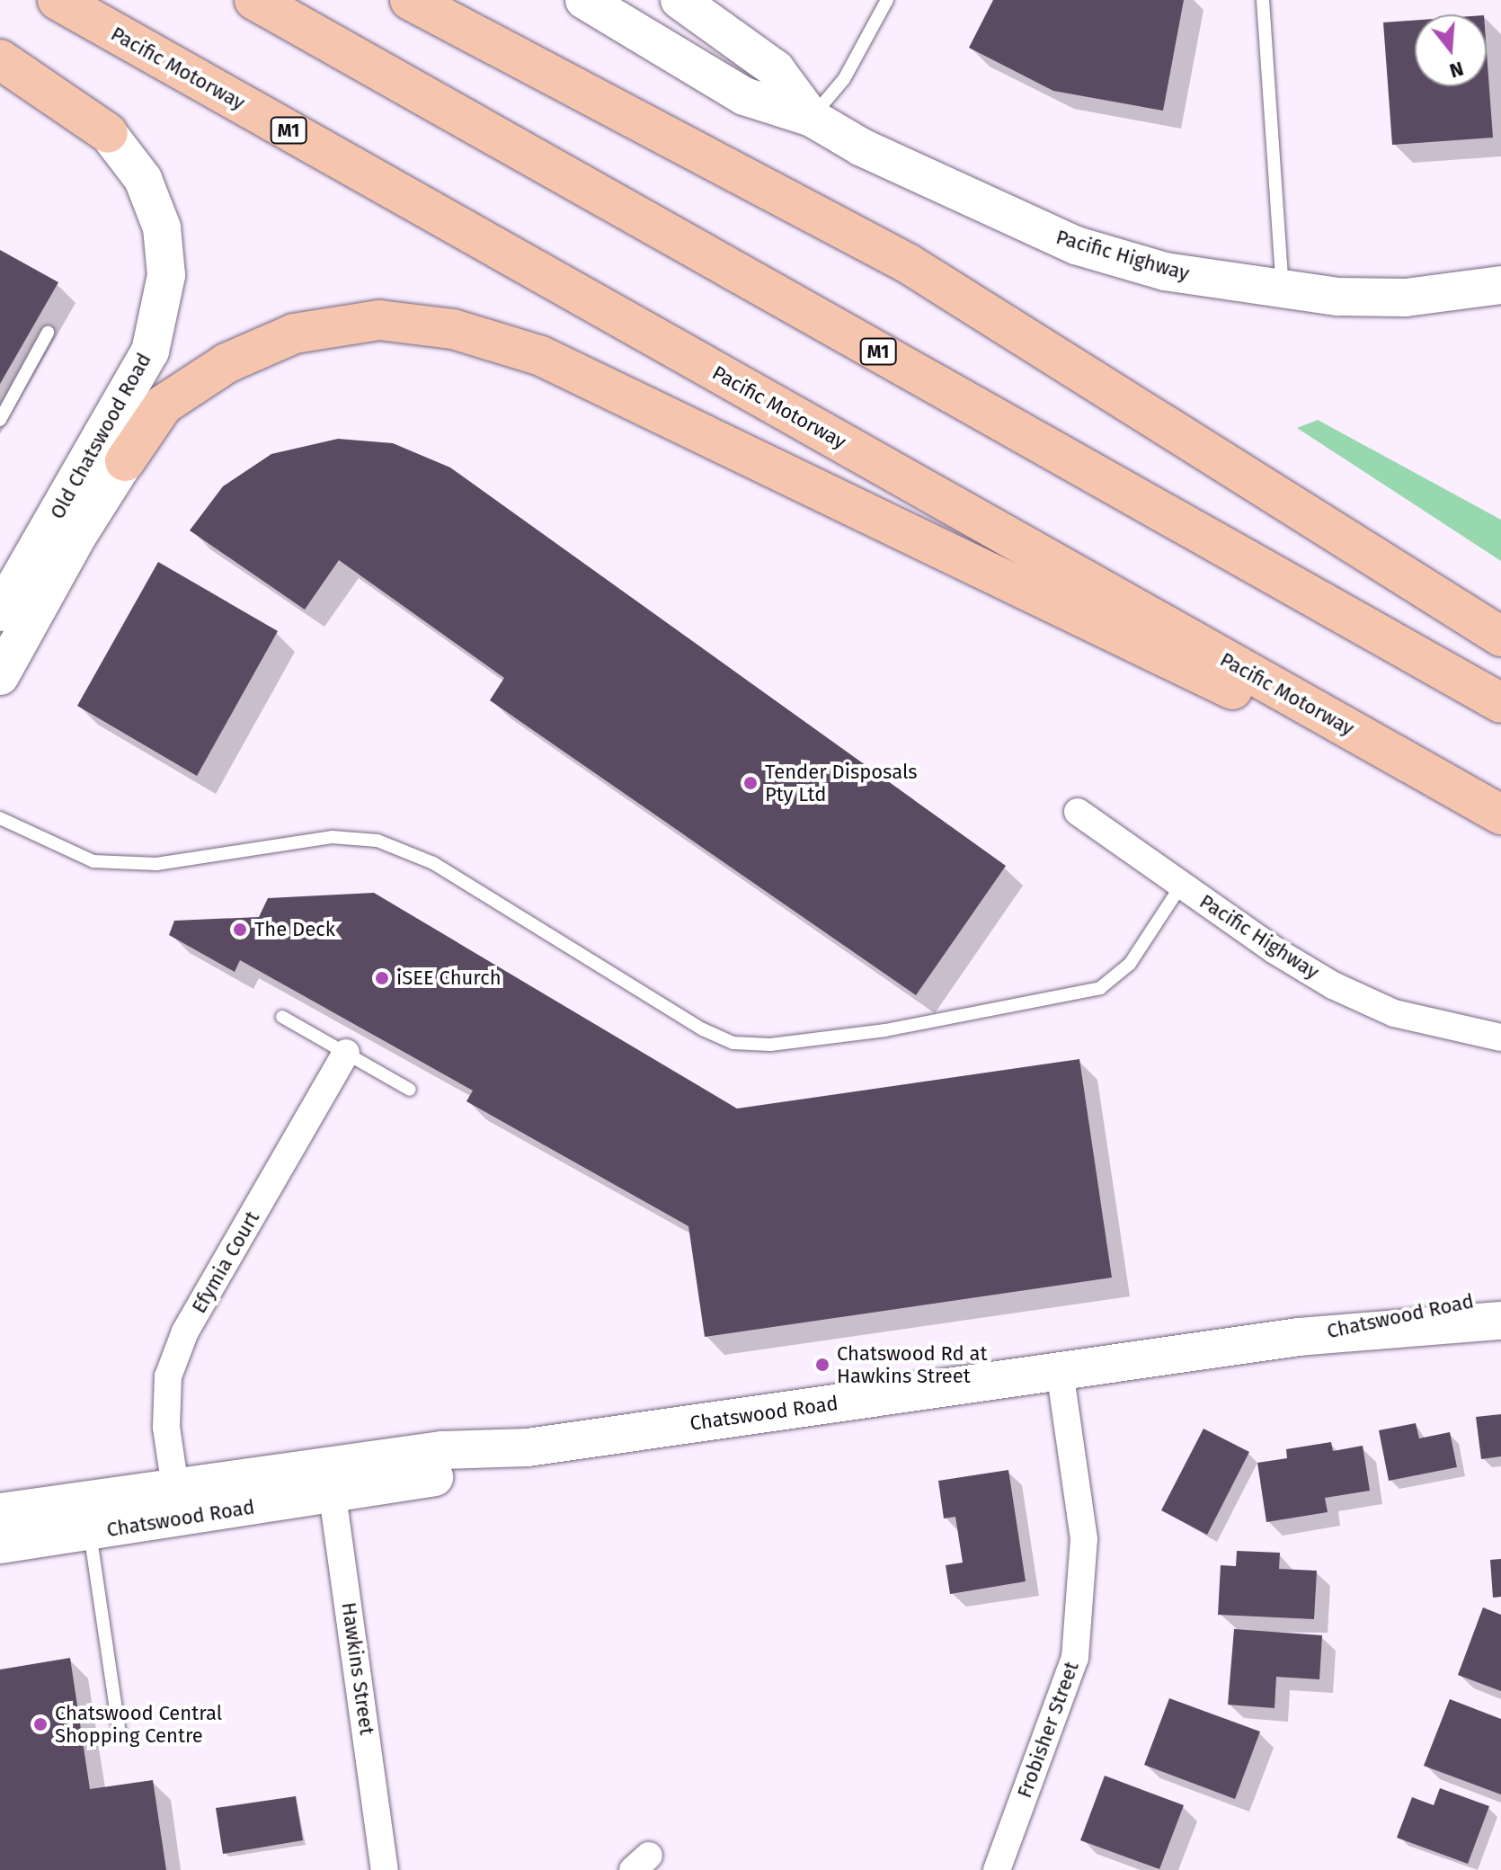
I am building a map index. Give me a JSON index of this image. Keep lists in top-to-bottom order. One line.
{"streets":{"highway":["Pacific Motorway","M1"],"main road":["Pacific Highway","Old Chatswood Road","Chatswood Road"],"street":["Efymia Court","Hawkins Street","Frobisher Street"]},"crossings":[["Efymia Court","Chatswood Road"],["Chatswood Road","Hawkins Street"],["Chatswood Road","Frobisher Street"]],"places":["Tender Disposals Pty Ltd","The Deck","iSEE Church","Chatswood Rd at Hawkins Street","Chatswood Central Shopping Centre"],"north":"bottom"}
